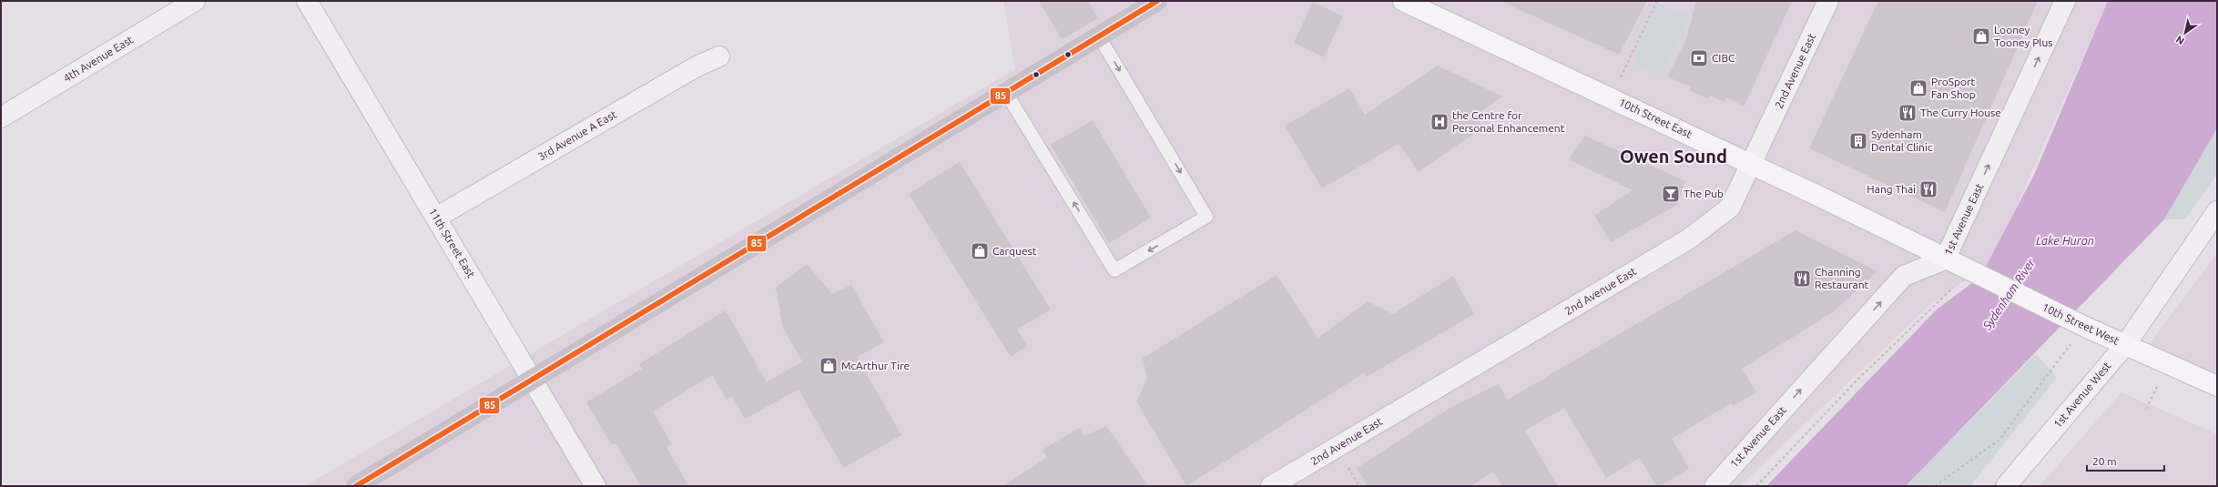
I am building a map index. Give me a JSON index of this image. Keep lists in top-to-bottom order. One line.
{"streets":{"main road":["10th Street East","10th Street West"],"street":["4th Avenue East","2nd Avenue East","3rd Avenue A East","1st Avenue East","11th Street East","1st Avenue West"]},"crossings":[["2nd Avenue East","10th Street East"],["10th Street East","1st Avenue East"],["10th Street East","10th Street West"],["3rd Avenue A East","11th Street East"],["1st Avenue East","10th Street West"],["10th Street West","1st Avenue West"]],"one_way":["1st Avenue East"],"districts":["Owen Sound"],"water":["Lake Huron","Sydenham River"],"places":{"shop":["Looney Tooney Plus","ProSport Fan Shop","Carquest","McArthur Tire"],"bank":["CIBC"],"restaurant":["The Curry House","Hang Thai","Channing Restaurant"],"hospital":["the Centre for Personal Enhancement"],"building":["Sydenham Dental Clinic"],"bar":["The Pub"]},"lines":["transit line 85"],"scale_bar":"20 m","north":"bottom left"}
